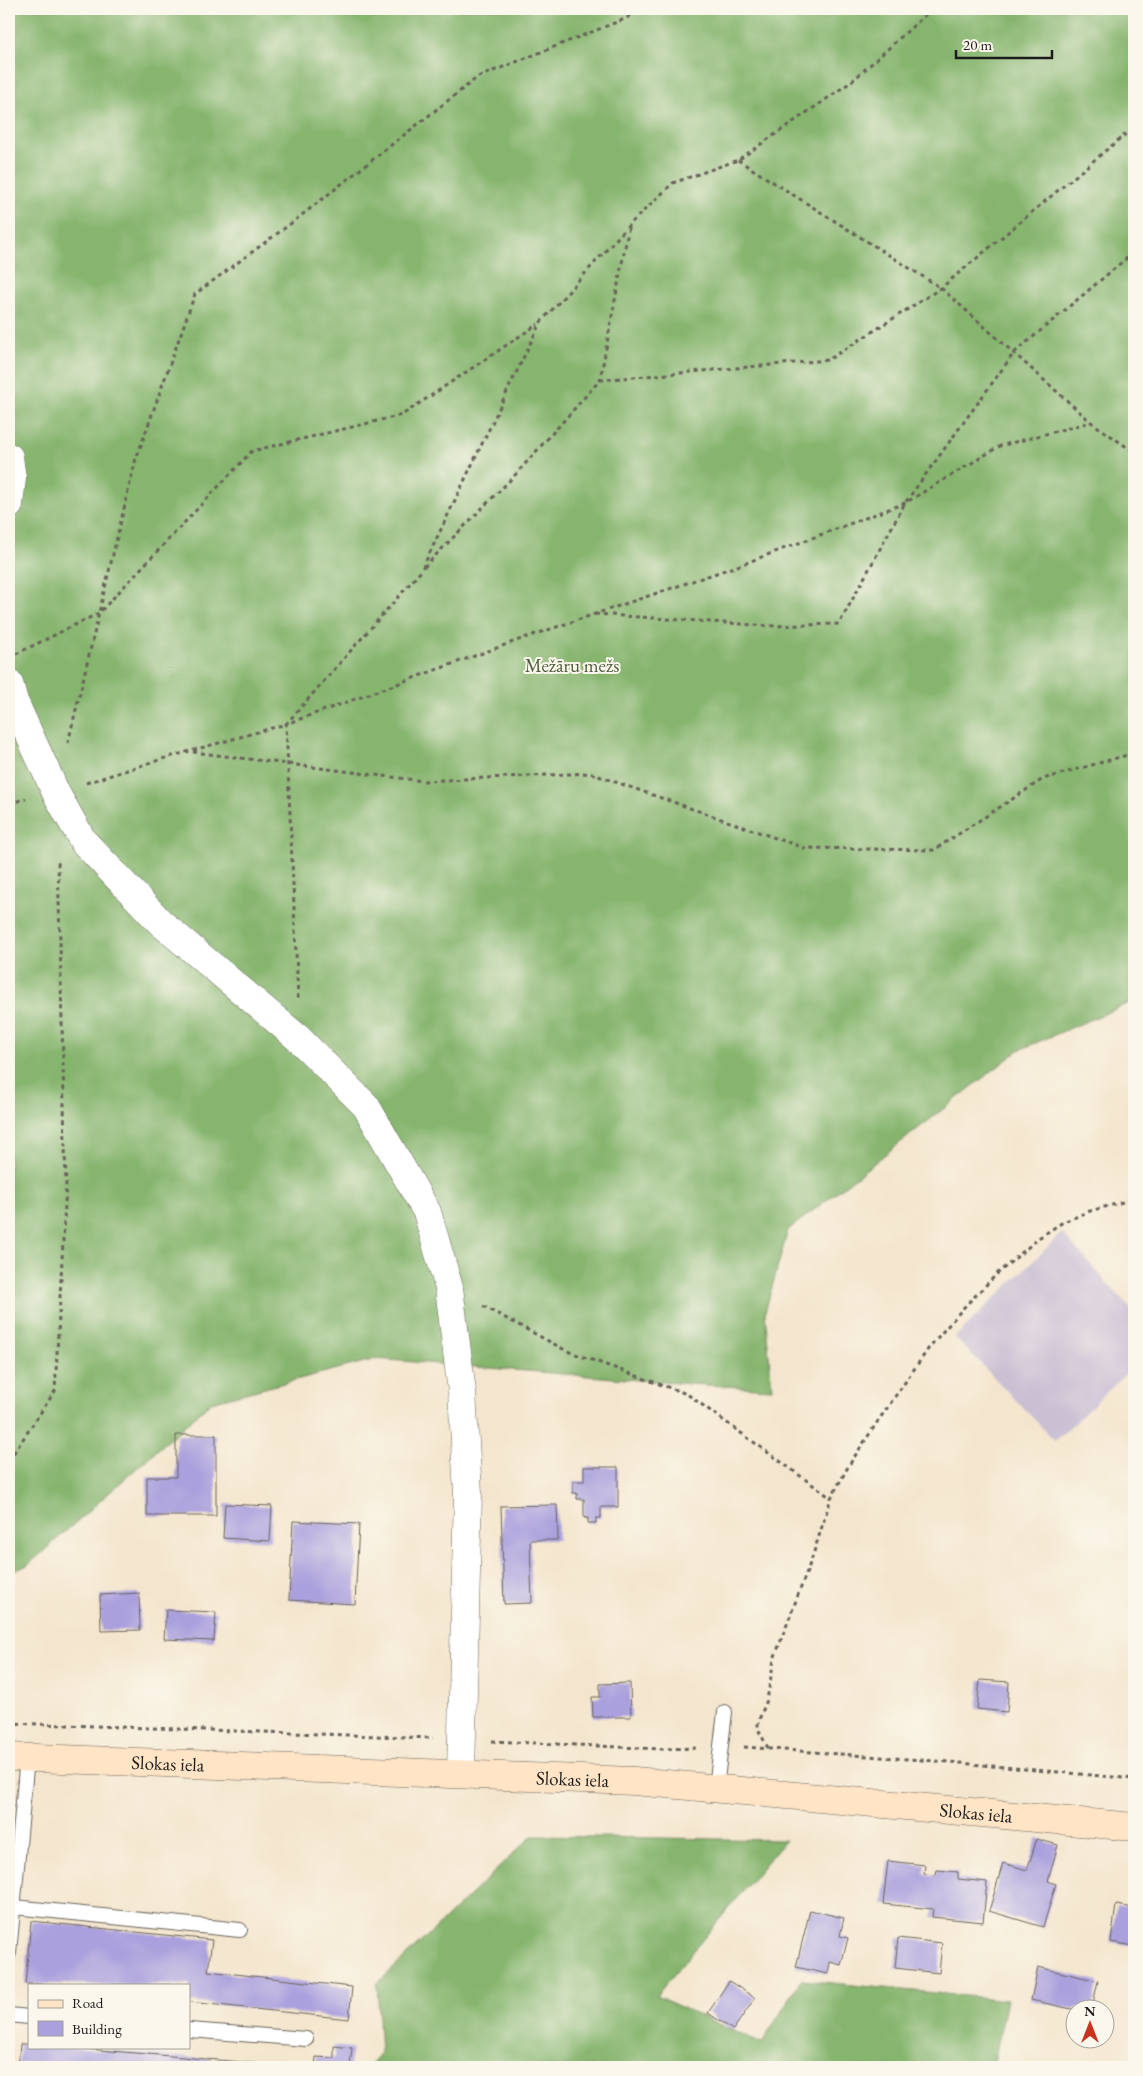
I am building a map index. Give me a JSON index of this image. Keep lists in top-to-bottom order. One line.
{"streets":{"main road":["Slokas iela"]},"parks":["Mežāru mežs"],"legend":["Road","Building"],"scale_bar":"20 m","north":"top"}
